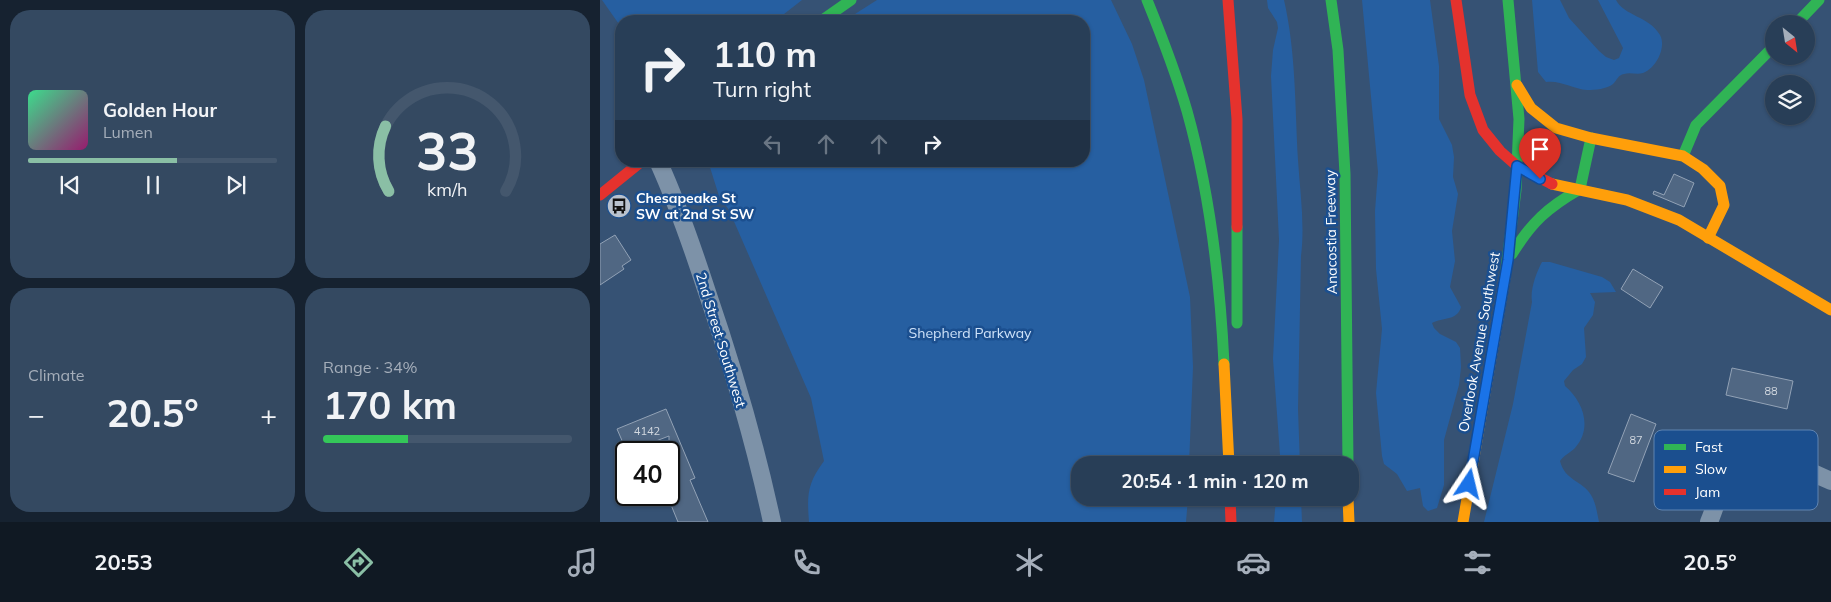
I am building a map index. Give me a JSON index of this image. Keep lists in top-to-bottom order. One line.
{"streets":{"main road":["Anacostia Freeway","Overlook Avenue Southwest"],"street":["2nd Street Southwest"]},"parks":["Shepherd Parkway"],"places":{"bus stop":["Chesapeake St SW at 2nd St SW"]},"house_numbers":["88","4142","87"],"legend":["Fast","Slow","Jam"],"north":"bottom right","page":{"turn":["110 m","Turn right"],"song":["Golden Hour","Lumen"],"tile":["Climate",["Range · 34%","170 km"]],"heat":["−","20.5°","+"],"limit":"40","trip":"20:54 · 1 min · 120 m","tabs":["20:53","20.5°"],"gauge":["33","km/h"]}}
